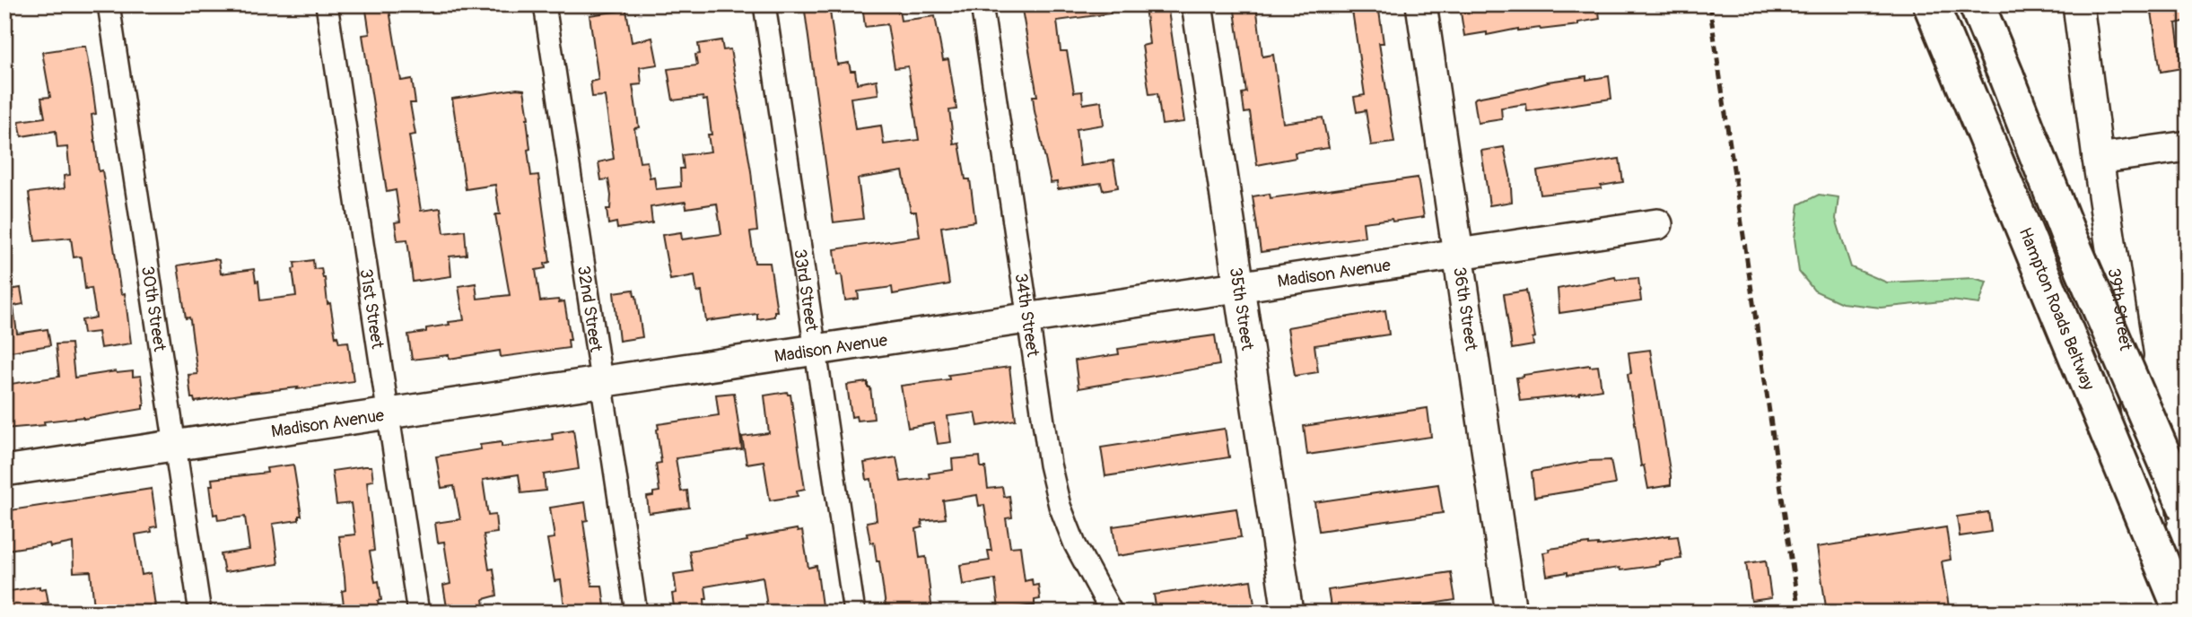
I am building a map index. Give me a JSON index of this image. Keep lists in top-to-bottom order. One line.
{"streets":{"highway":["Hampton Roads Beltway"],"street":["Madison Avenue","33rd Street","30th Street","31st Street","32nd Street","35th Street","36th Street","39th Street","34th Street"]},"crossings":[["Madison Avenue","33rd Street"],["Madison Avenue","30th Street"],["Madison Avenue","31st Street"],["Madison Avenue","32nd Street"],["Madison Avenue","35th Street"],["Madison Avenue","36th Street"],["Madison Avenue","34th Street"]]}
